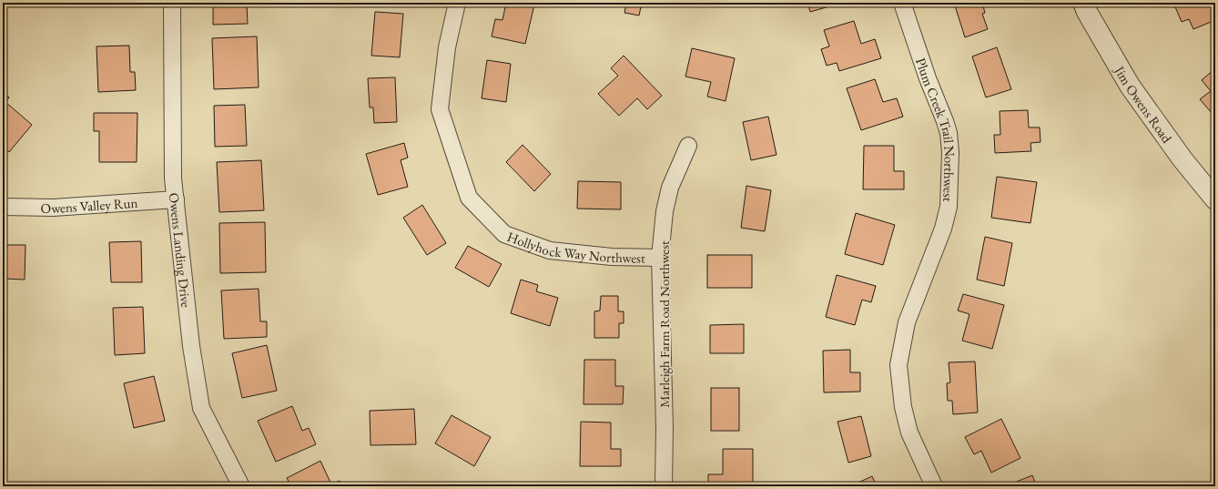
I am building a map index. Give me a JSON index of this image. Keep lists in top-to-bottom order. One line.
{"streets":{"street":["Jim Owens Road","Plum Creek Trail Northwest","Owens Valley Run","Hollyhock Way Northwest","Owens Landing Drive","Marleigh Farm Road Northwest"]},"crossings":[["Owens Valley Run","Owens Landing Drive"],["Hollyhock Way Northwest","Marleigh Farm Road Northwest"]]}
